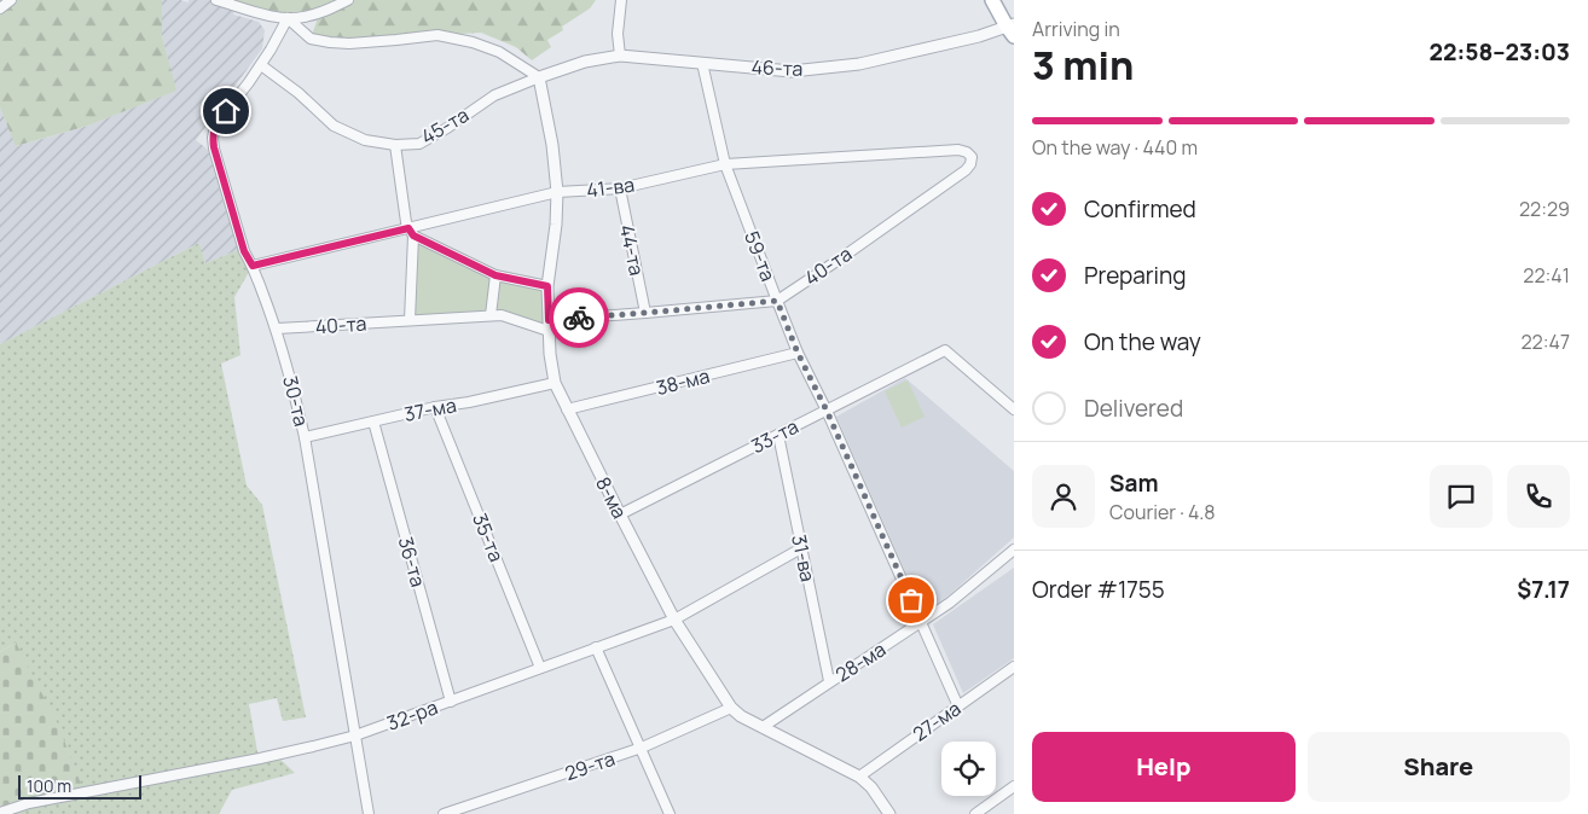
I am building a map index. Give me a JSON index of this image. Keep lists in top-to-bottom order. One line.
{"streets":{"street":["46-та","45-та","41-ва","44-та","59-та","40-та","38-ма","30-та","37-ма","33-та","8-ма","35-та","31-ва","36-та","28-ма","32-ра","27-ма","29-та"]},"crossings":[["46-та","45-та"],["46-та","59-та"],["46-та","8-ма"],["45-та","30-та"],["45-та","8-ма"],["41-ва","44-та"],["41-ва","59-та"],["41-ва","40-та"],["41-ва","30-та"],["41-ва","8-ма"],["44-та","40-та"],["59-та","40-та"],["59-та","38-ма"],["59-та","33-та"],["59-та","28-ма"],["59-та","27-ма"],["40-та","30-та"],["40-та","8-ма"],["38-ма","8-ма"],["30-та","37-ма"],["30-та","32-ра"],["37-ма","8-ма"],["37-ма","35-та"],["37-ма","36-та"],["33-та","8-ма"],["33-та","31-ва"],["8-ма","28-ма"],["8-ма","32-ра"],["8-ма","27-ма"],["8-ма","29-та"],["35-та","32-ра"],["31-ва","28-ма"],["31-ва","32-ра"],["36-та","32-ра"]],"scale_bar":"100 m","page":{"heading":["3 min","Arriving in","22:58–23:03"],"panel":["Sam","Courier · 4.8","Order #1755","$7.17"],"bar":"On the way · 440 m","list":[["Confirmed","22:29"],["Preparing","22:41"],["On the way","22:47"],"Delivered"],"buttons":["Help","Share"],"scale":"100 m"}}
